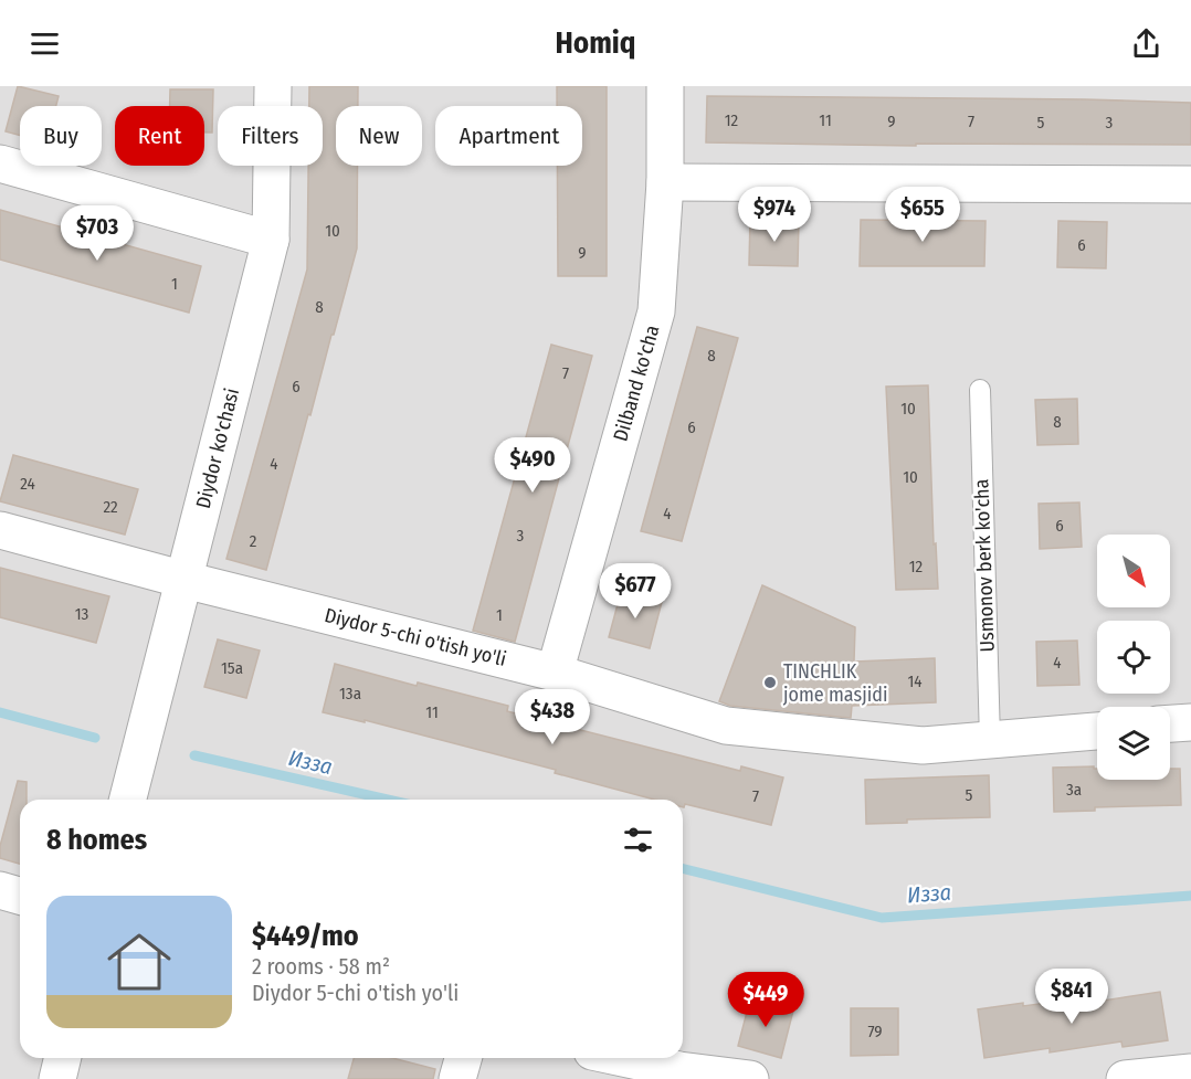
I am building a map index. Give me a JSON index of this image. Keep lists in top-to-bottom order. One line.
{"streets":{"street":["Dilband ko'cha","Diydor ko'chasi","Diydor 5-chi o'tish yo'li"],"lane":["Usmonov berk ko'cha"]},"crossings":[["Dilband ko'cha","Diydor 5-chi o'tish yo'li"],["Diydor ko'chasi","Diydor 5-chi o'tish yo'li"],["Usmonov berk ko'cha","Diydor 5-chi o'tish yo'li"]],"water":["Изза"],"places":["TINCHLIK jome masjidi"],"house_numbers":["12","11","9","7","5","3","10","6","9","1","8","8","7","6","10","8","6","4","10","24","22","4","6","3","2","12","13","1","4","15a","14","13a","11","3а","5","7","79"],"north":"bottom right","page":{"header":"Homiq","chip":["Buy","Rent","Filters","New","Apartment"],"price":["$974","$655","$703","$490","$677","$438","$841","$449"],"heading":"8 homes","list":[{"name":"$449/mo","note":"2 rooms · 58 m² · Diydor 5-chi o'tish yo'li"}]}}
